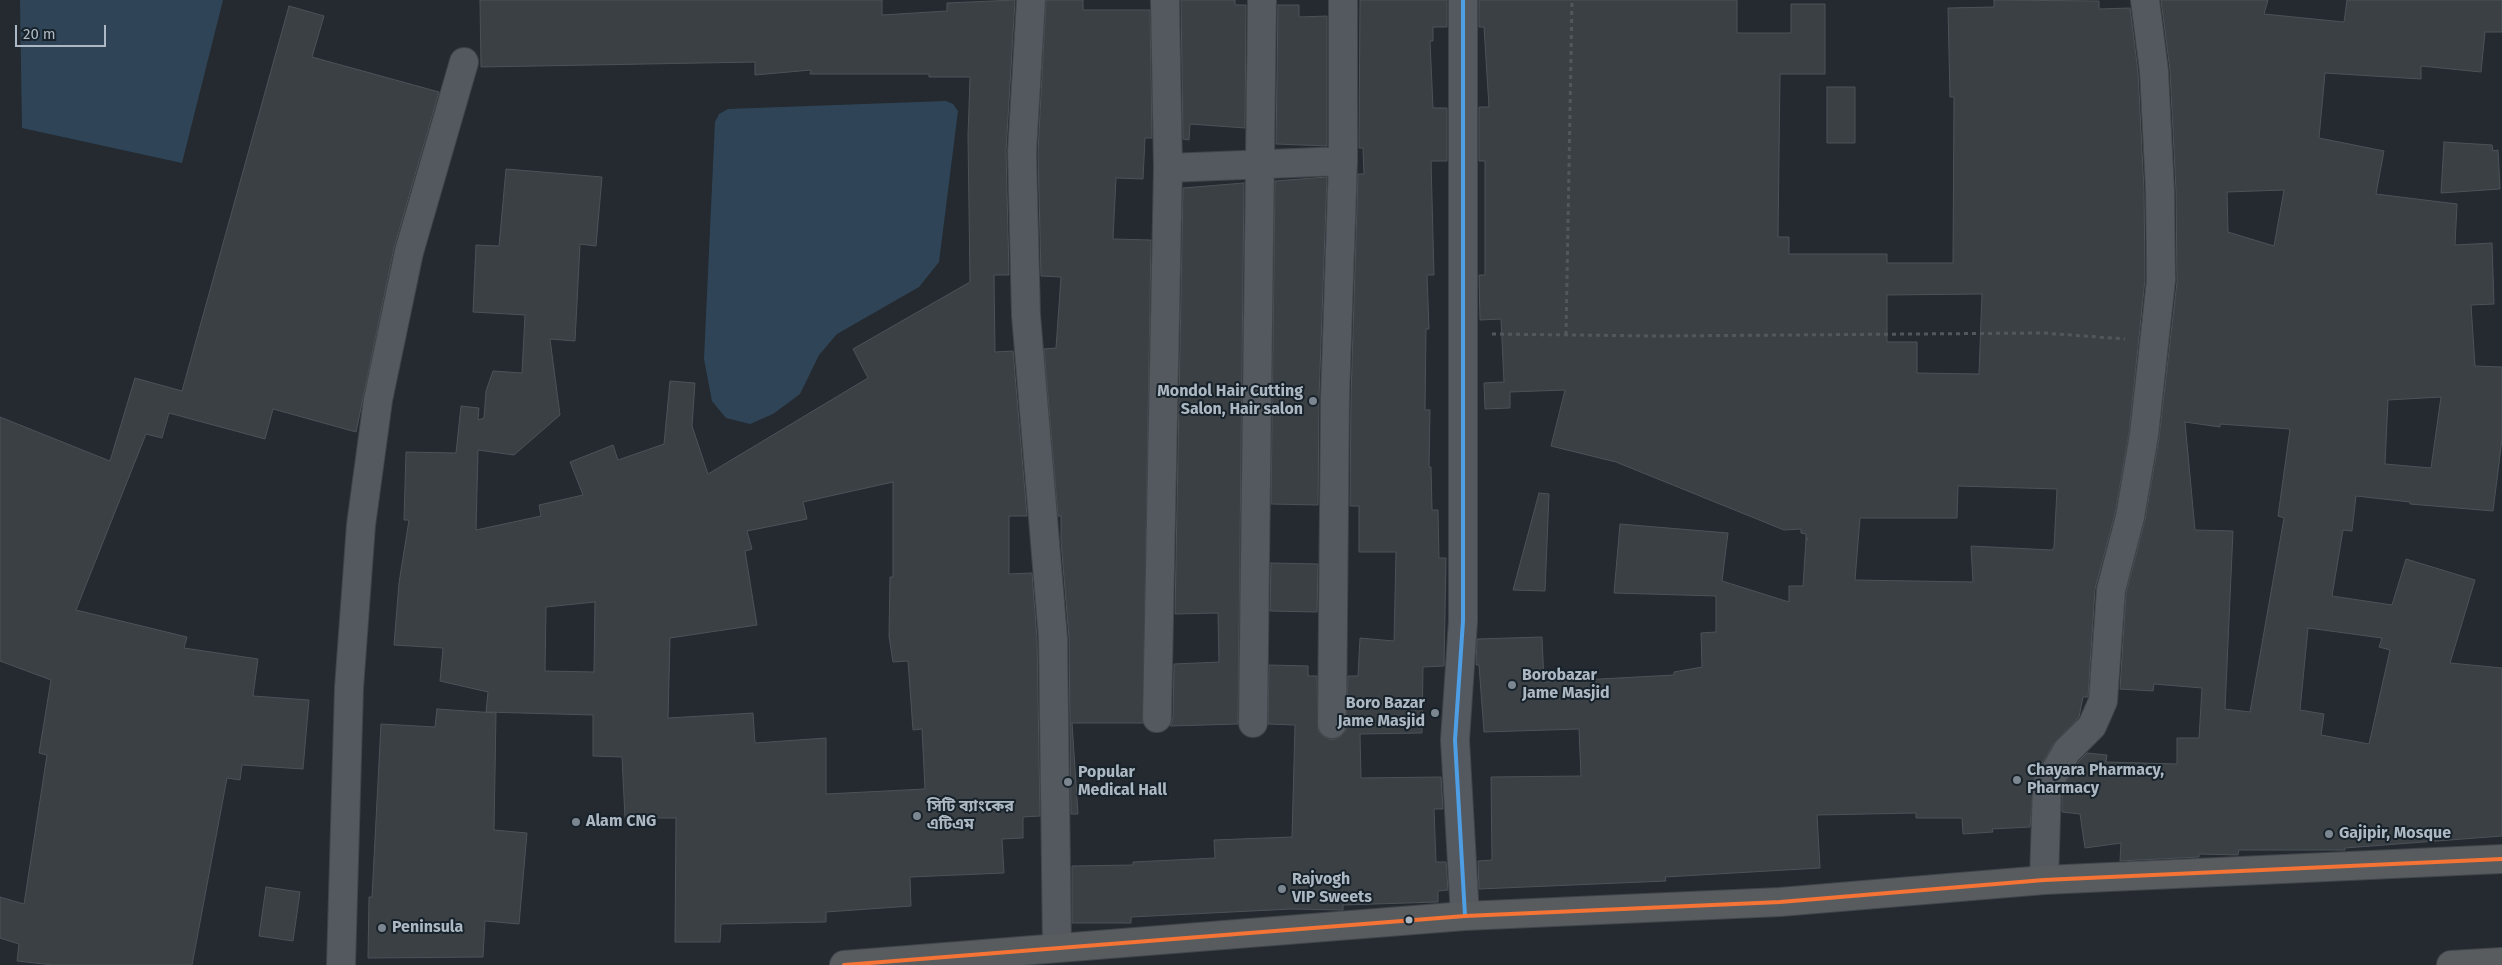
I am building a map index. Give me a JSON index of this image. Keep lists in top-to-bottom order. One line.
{"places":["Mondol Hair Cutting Salon, Hair salon","Borobazar Jame Masjid","Boro Bazar Jame Masjid","Chayara Pharmacy, Pharmacy","Popular Medical Hall","সিটি ব্যাংকের এটিএম","Alam CNG","Gajipir, Mosque","Rajvogh VIP Sweets","Peninsula"],"scale_bar":"20 m"}
